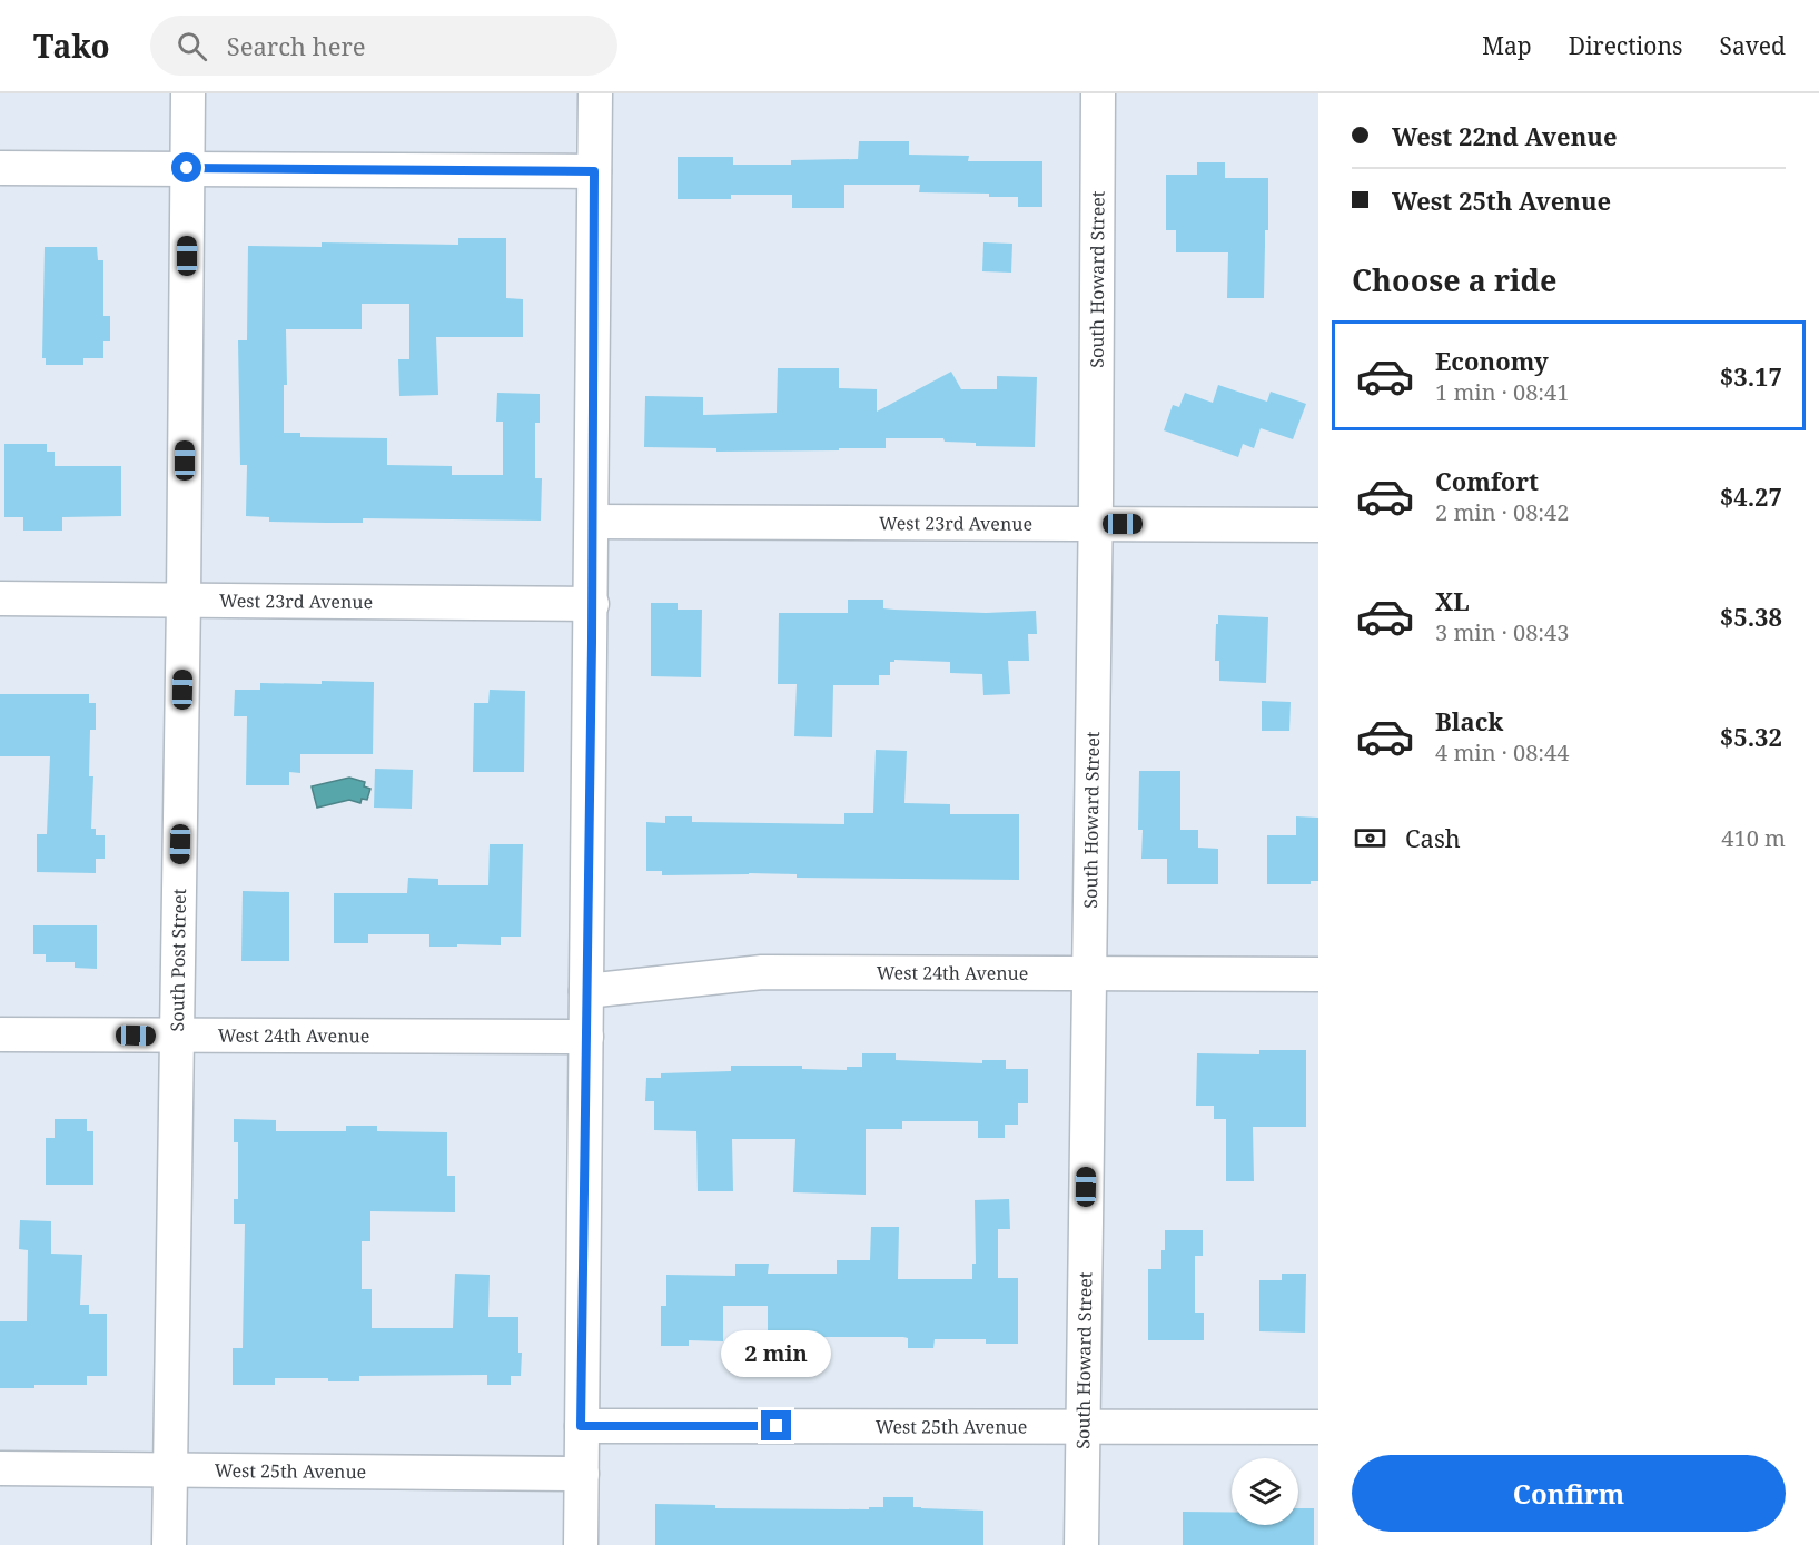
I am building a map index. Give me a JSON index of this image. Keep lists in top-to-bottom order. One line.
{"streets":{"street":["South Howard Street","West 23rd Avenue","South Post Street","West 24th Avenue","West 25th Avenue"]},"crossings":[["South Howard Street","West 23rd Avenue"],["South Howard Street","West 24th Avenue"],["South Howard Street","West 25th Avenue"],["West 23rd Avenue","South Post Street"],["South Post Street","West 24th Avenue"],["South Post Street","West 25th Avenue"]],"page":{"header":"Tako","search":"Search here","nav":["Map","Directions","Saved"],"banner":["West 22nd Avenue","West 25th Avenue"],"heading":"Choose a ride","list":[{"name":"Economy","note":"1 min · 08:41","value":"$3.17"},{"name":"Comfort","note":"2 min · 08:42","value":"$4.27"},{"name":"XL","note":"3 min · 08:43","value":"$5.38"},{"name":"Black","note":"4 min · 08:44","value":"$5.32"}],"pay":["Cash","410 m"],"bubble":"2 min","buttons":"Confirm"}}
